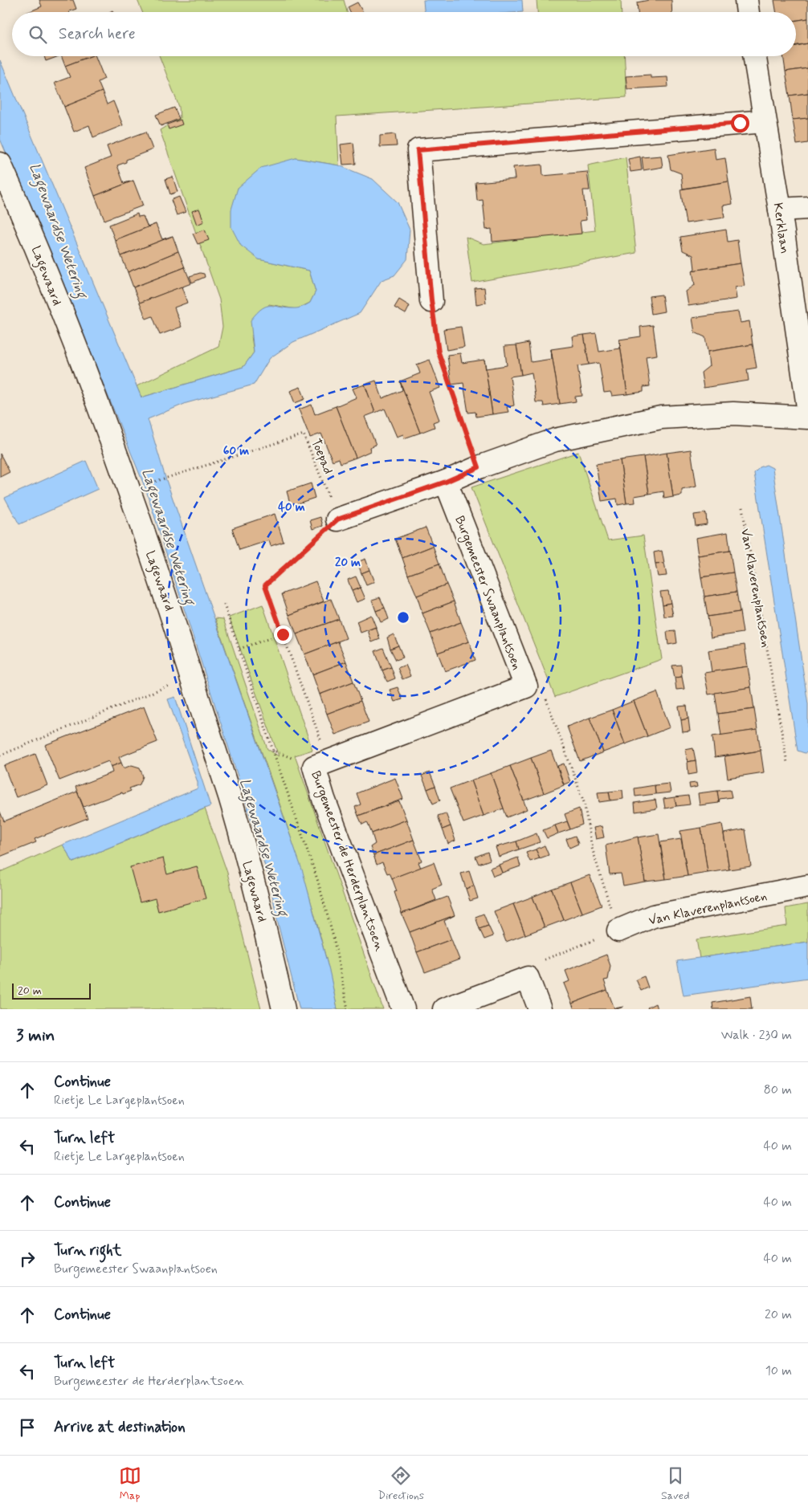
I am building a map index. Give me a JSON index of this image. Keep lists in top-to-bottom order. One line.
{"streets":{"street":["Kerklaan","Lagewaard","Van Klaverenplantsoen","Burgemeester Swaanplantsoen","Burgemeester de Herderplantsoen"],"path":["Toepad"]},"crossings":[["Toepad","Burgemeester de Herderplantsoen"],["Burgemeester Swaanplantsoen","Burgemeester de Herderplantsoen"]],"water":["Lagewaardse Wetering"],"scale_bar":"20 m","page":{"search":"Search here","scale":"20 m","heading":["3 min","Walk · 230 m"],"list":[["Continue","Rietje Le Largeplantsoen","80 m"],["Turn left","Rietje Le Largeplantsoen","40 m"],["Continue","40 m"],["Turn right","Burgemeester Swaanplantsoen","40 m"],["Continue","20 m"],["Turn left","Burgemeester de Herderplantsoen","10 m"],"Arrive at destination"],"nav":["Map","Directions","Saved"]},"rings":["60 m","40 m","20 m"]}
